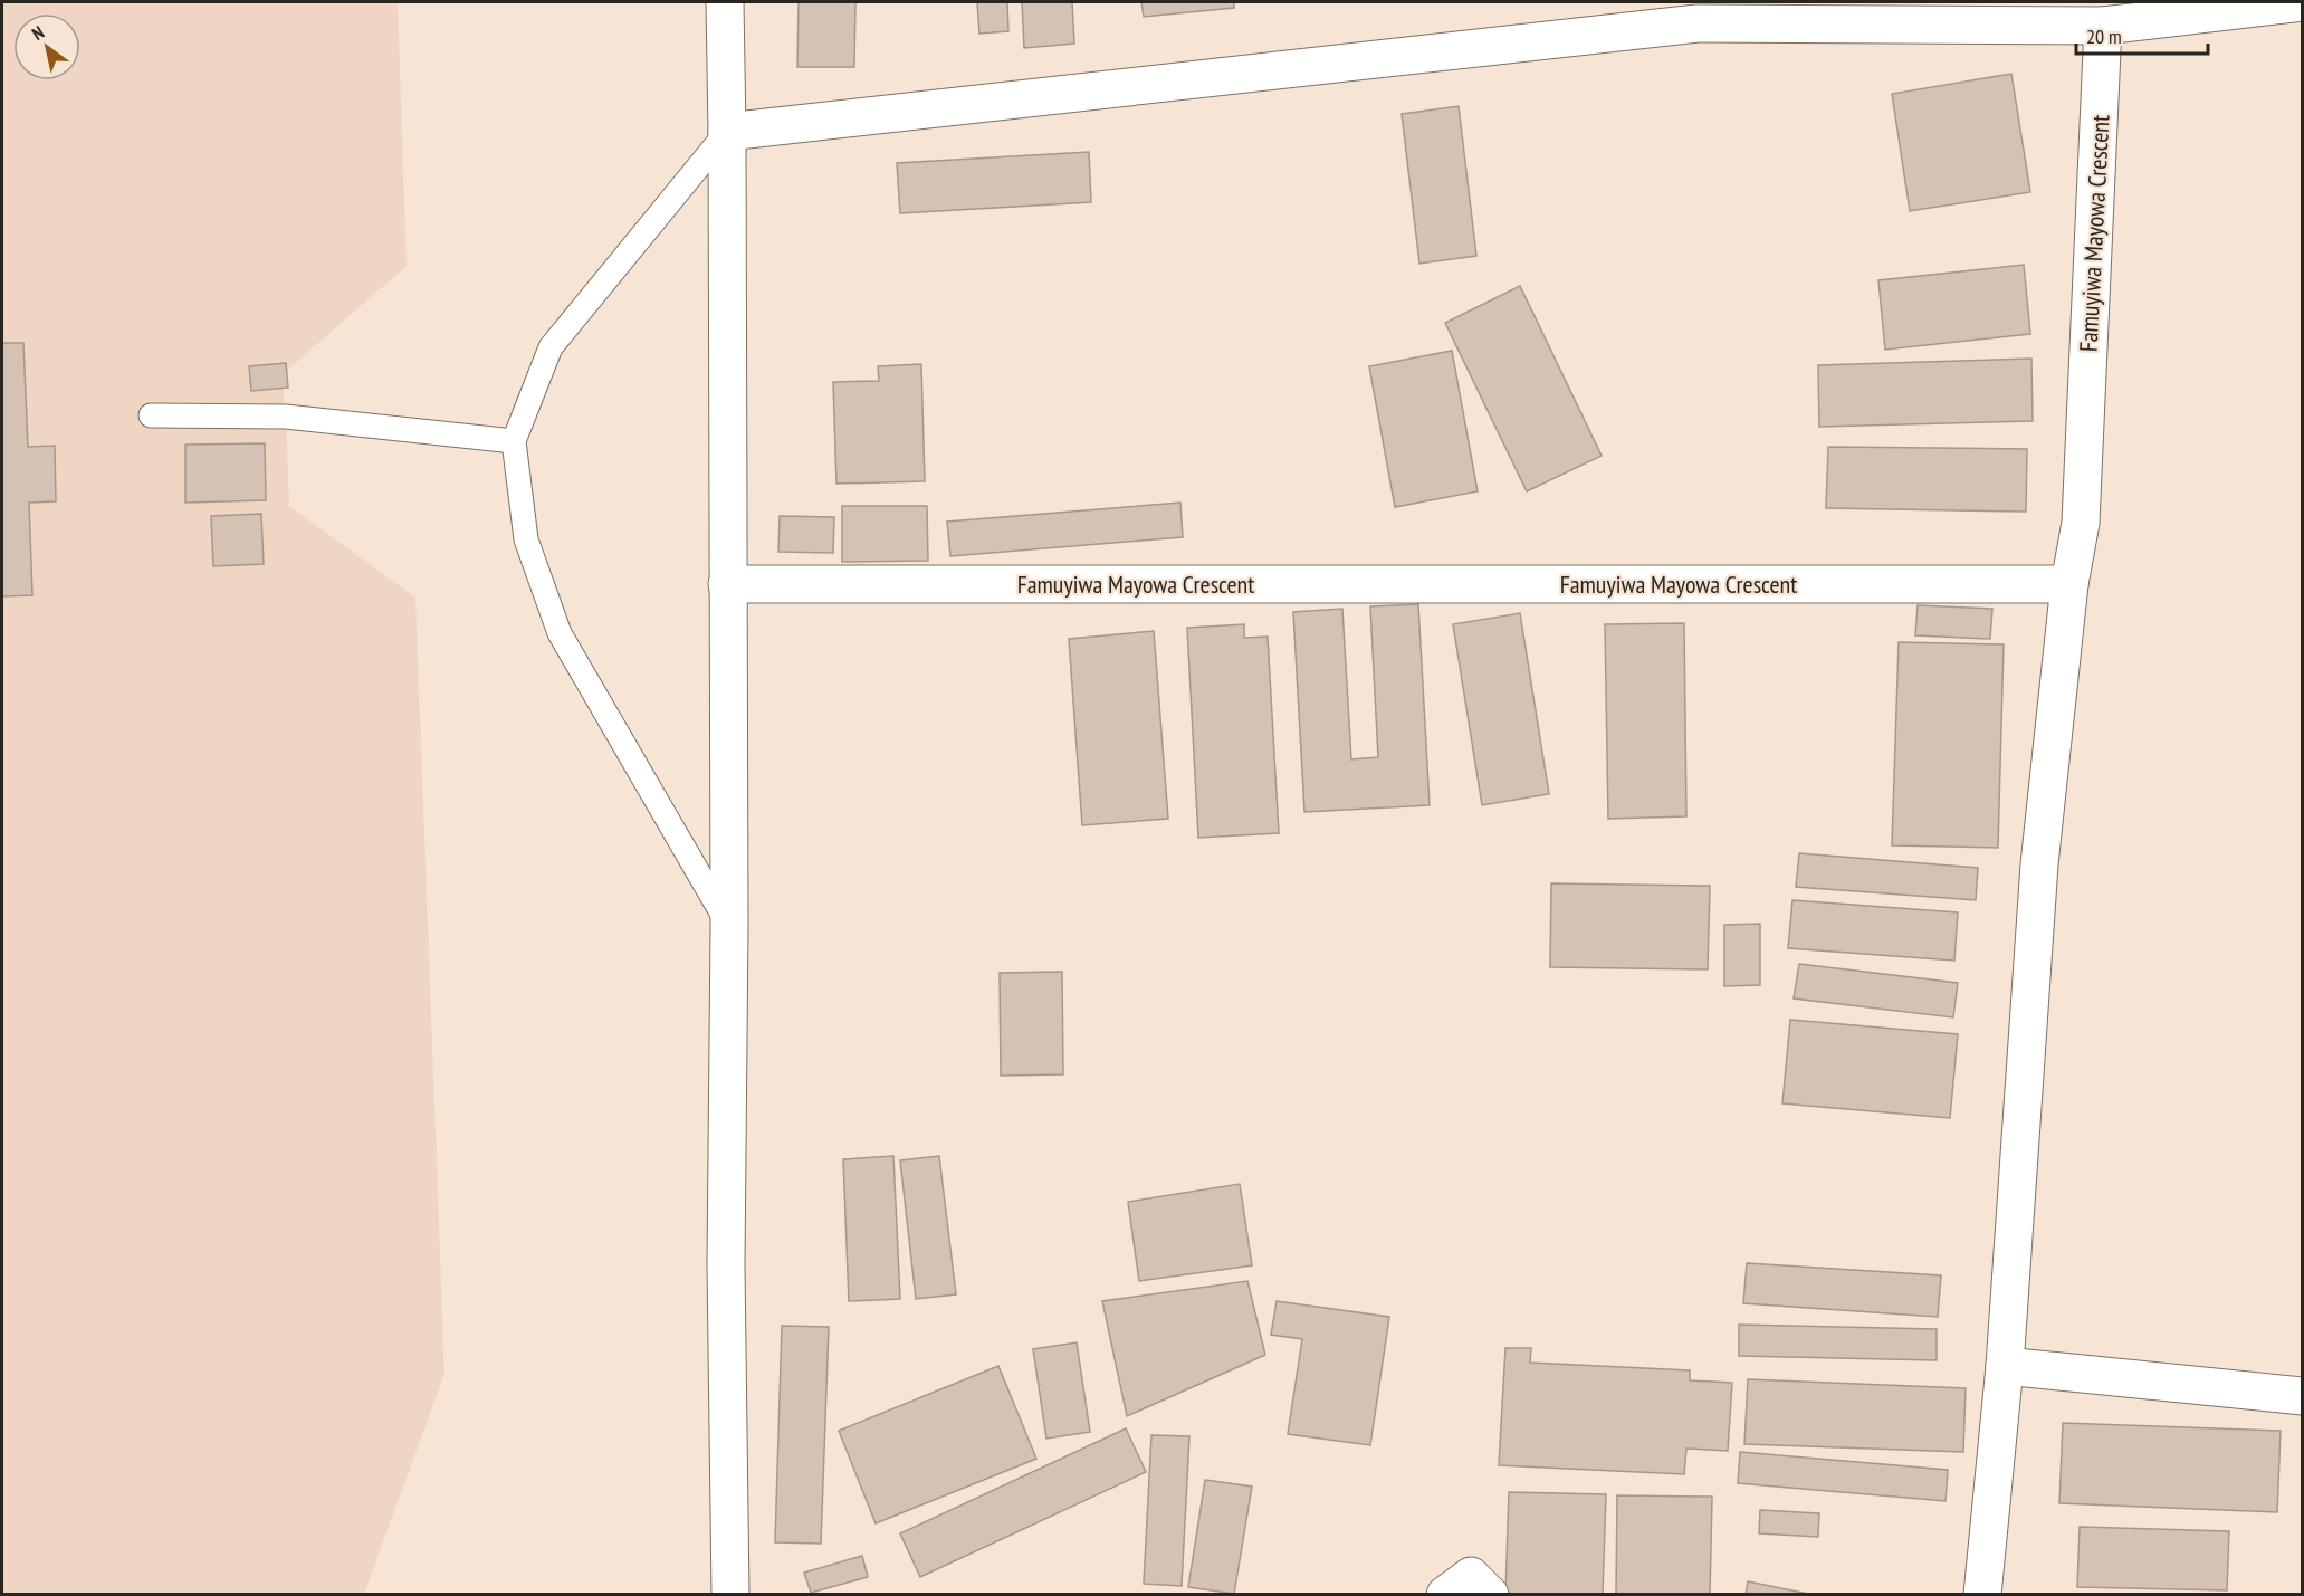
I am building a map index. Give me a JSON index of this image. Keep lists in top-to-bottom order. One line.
{"streets":{"street":["Famuyiwa Mayowa Crescent"]},"scale_bar":"20 m","north":"top left"}
